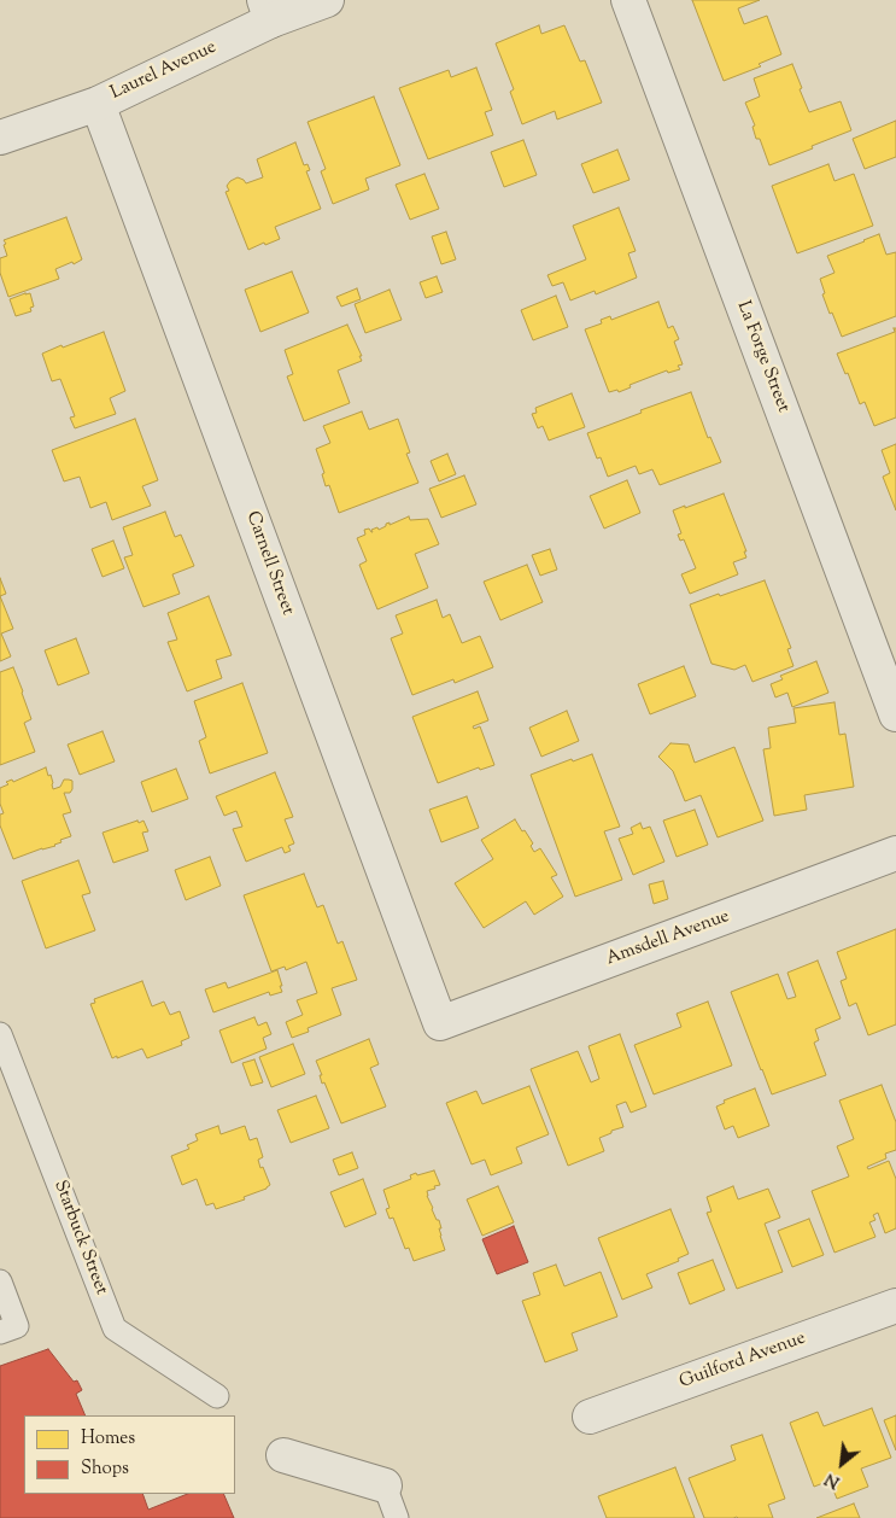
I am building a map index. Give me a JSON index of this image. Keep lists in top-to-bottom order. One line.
{"streets":{"street":["Laurel Avenue","La Forge Street","Carnell Street","Amsdell Avenue","Guilford Avenue"],"lane":["Starbuck Street"]},"crossings":[["Laurel Avenue","Carnell Street"],["Carnell Street","Amsdell Avenue"]],"legend":["Homes","Shops"],"north":"bottom left"}
